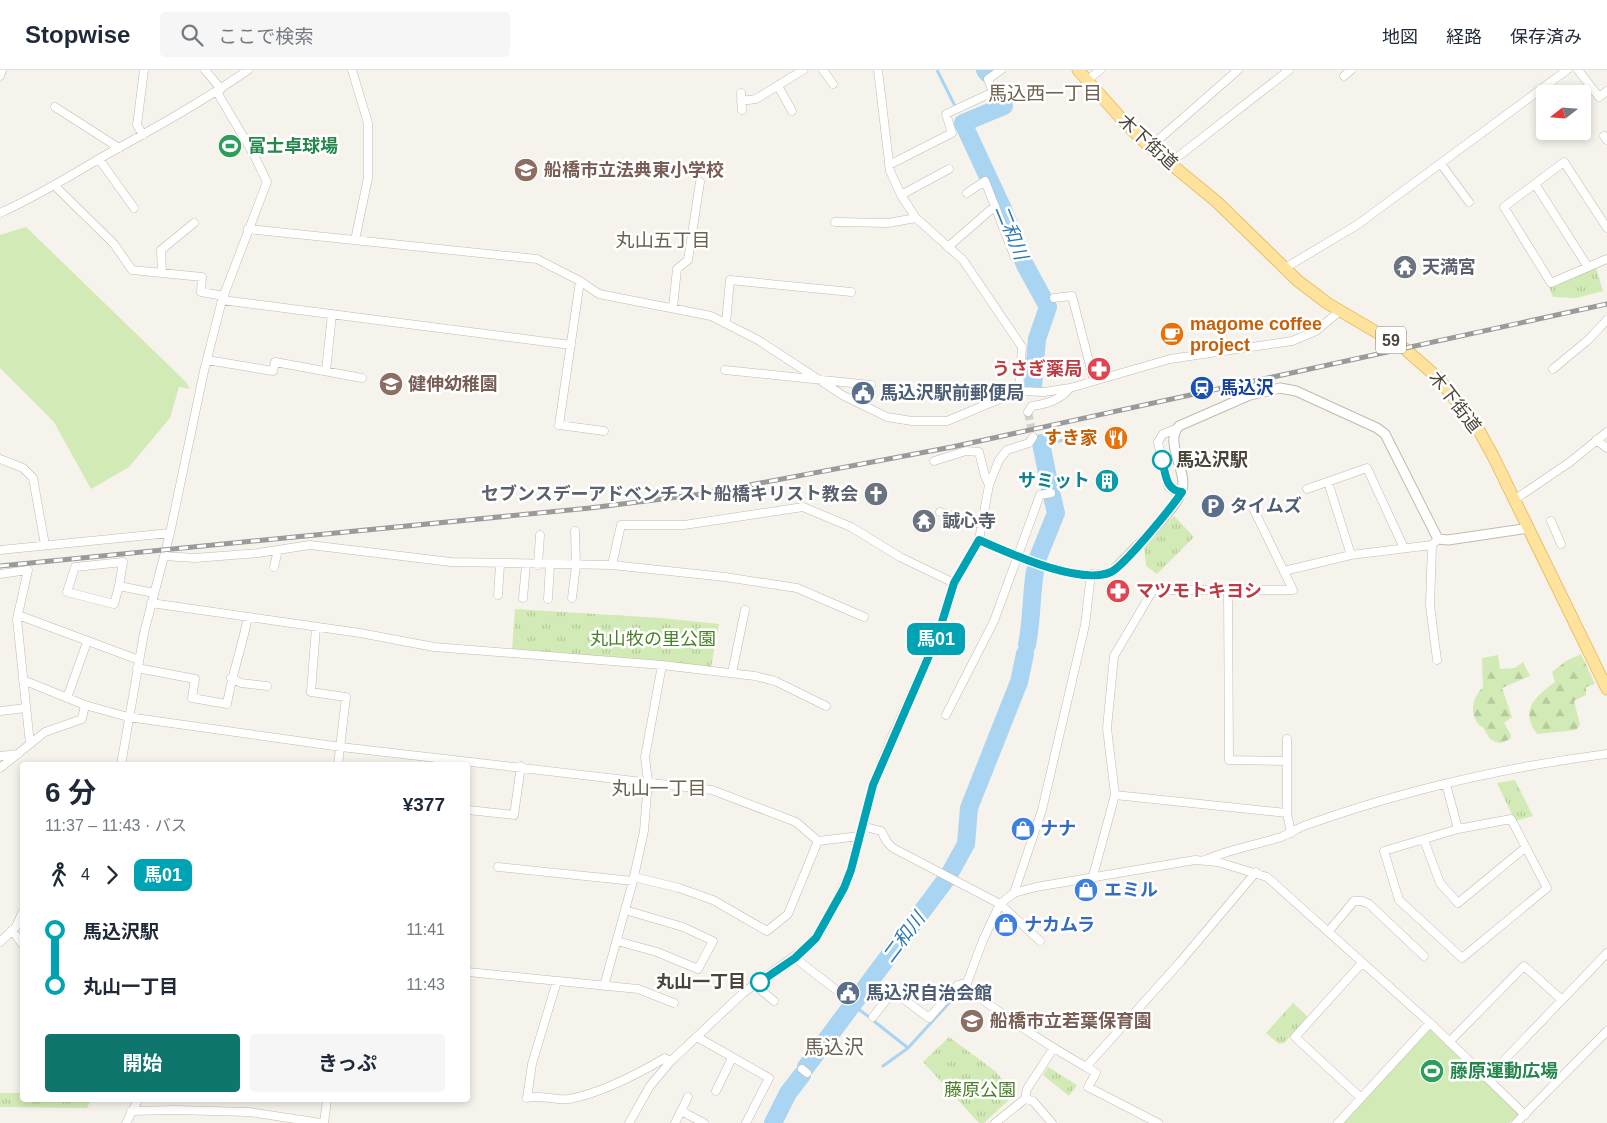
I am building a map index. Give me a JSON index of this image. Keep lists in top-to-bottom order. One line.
{"streets":{"main road":["木下街道","59"]},"districts":["馬込西一丁目","丸山五丁目","丸山一丁目","馬込沢"],"water":["二和川"],"parks":["丸山牧の里公園","藤原公園"],"places":{"sports":["富士卓球場","藤原運動広場"],"school or university":["船橋市立法典東小学校","健伸幼稚園","船橋市立若葉保育園"],"temple":["天満宮","誠心寺"],"cafe":["magome coffee project"],"pharmacy":["うさぎ薬局","マツモトキヨシ"],"station":["馬込沢"],"public building":["馬込沢駅前郵便局","馬込沢自治会館"],"restaurant":["すき家"],"other":["馬込沢駅","丸山一丁目"],"building":["サミット"],"church":["セブンスデーアドベンチスト船橋キリスト教会"],"parking":["タイムズ"],"shop":["ナナ","エミル","ナカムラ"]},"lines":["bus line 馬01"],"north":"left","page":{"header":"Stopwise","search":"ここで検索","nav":["地図","経路","保存済み"],"on_map":"馬01","heading":["6 分","11:37 – 11:43 · バス","¥377"],"legs":["4","馬01"],"list":[{"name":"馬込沢駅","value":"11:41"},{"name":"丸山一丁目","value":"11:43"}],"buttons":["開始","きっぷ"]}}
